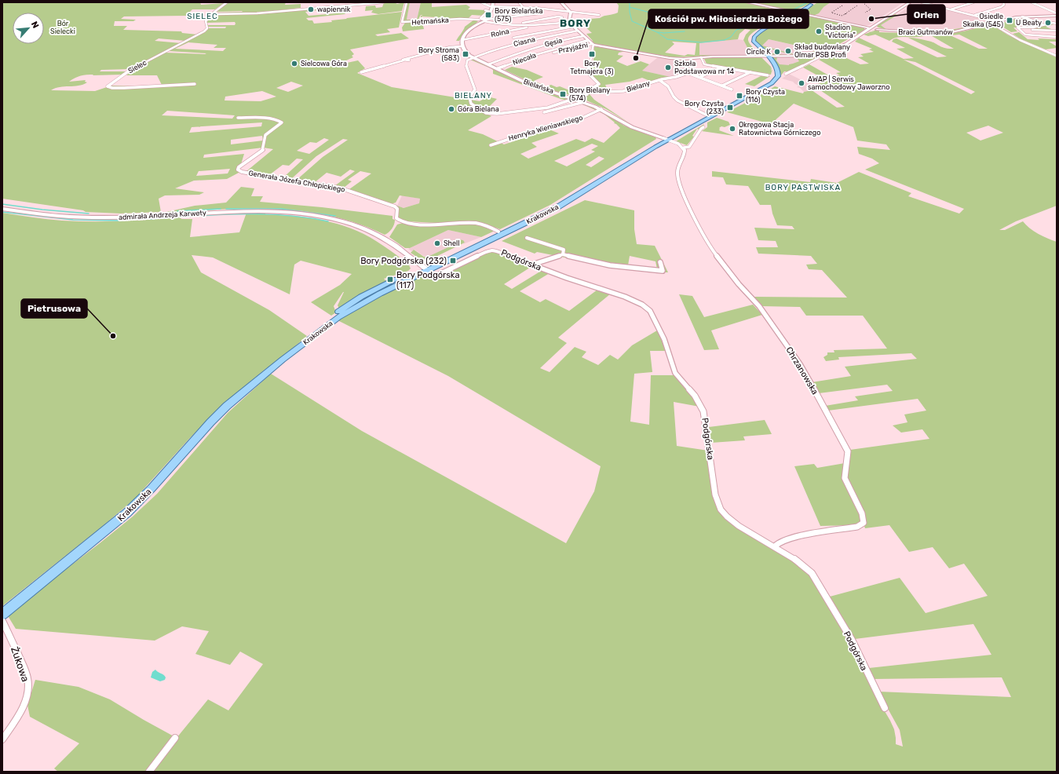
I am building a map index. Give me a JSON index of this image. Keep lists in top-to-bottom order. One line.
{"streets":{"main road":["Krakowska"],"street":["Hetmańska","Braci Gutmanów","Rolna","Ciasna","Gęsia","Przyjaźni","Niecała","Sielec","Bielańska","Bielany","Henryka Wieniawskiego","Generała Józefa Chłopickiego","admirała Andrzeja Karwety","Podgórska","Chrzanowska","Żukowa"]},"crossings":[["Ciasna","Bielańska"],["Gęsia","Bielańska"],["Niecała","Bielańska"],["Bielańska","Henryka Wieniawskiego"],["Bielańska","Krakowska"],["Generała Józefa Chłopickiego","Krakowska"],["Krakowska","admirała Andrzeja Karwety"],["Krakowska","Podgórska"],["admirała Andrzeja Karwety","Podgórska"],["Podgórska","Chrzanowska"]],"districts":["SIELEC","BORY","BIELANY","BORY PASTWISKA"],"parks":["Bór Sielecki"],"places":{"other":["wapiennik","Orlen","U Beaty","Stadion \"Victoria\"","Skład budowlany Olmar PSB Profi","Circle K","Kościół pw. Miłosierdzia Bożego","Sielcowa Góra","Szkoła Podstawowa nr 14","AWAP | Serwis samochodowy Jaworzno","Góra Bielana","Okręgowa Stacja Ratownictwa Górniczego","Shell","Pietrusowa"],"transit":["Bory Bielańska (575)","Osiedle Skałka (545)","Bory Stroma (583)","Bory Tetmajera (3)","Bory Bielany (574)","Bory Czysta (116)","Bory Czysta (233)","Bory Podgórska (232)","Bory Podgórska (117)"]},"north":"top right"}
